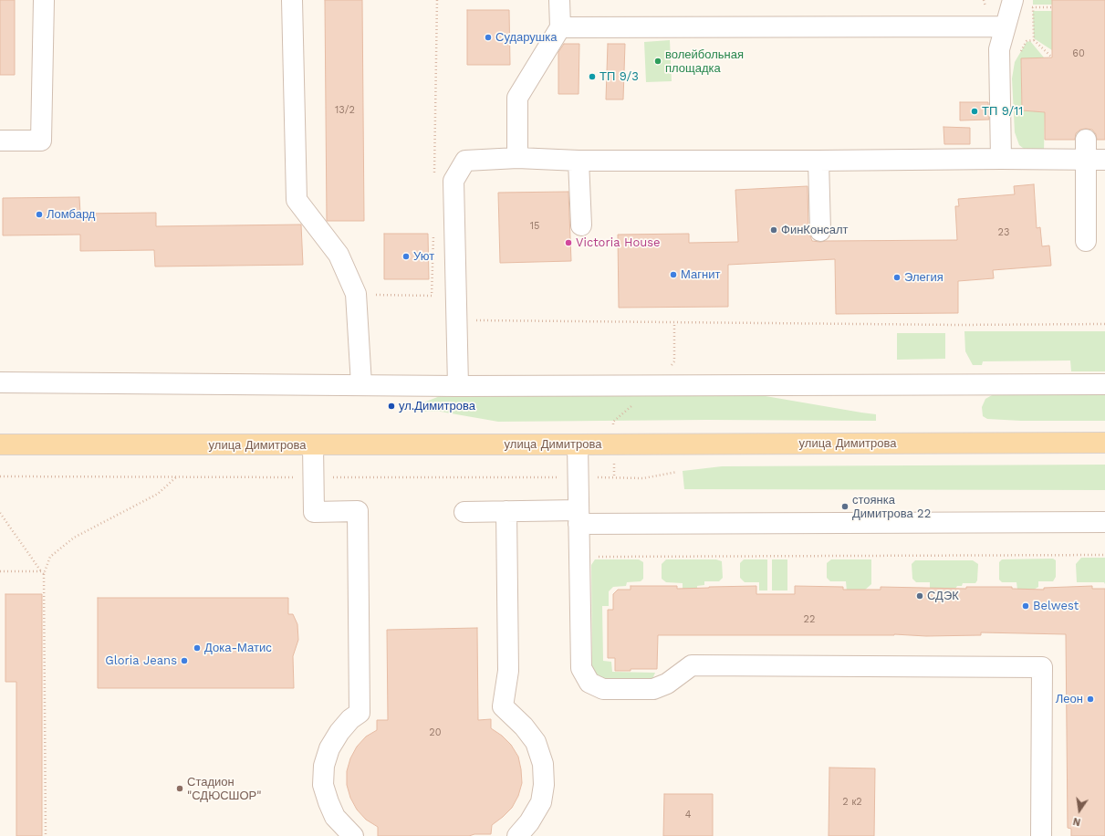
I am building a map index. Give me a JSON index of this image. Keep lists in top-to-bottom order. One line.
{"streets":{"main road":["улица Димитрова"]},"places":["Сударушка","волейбольная площадка","ТП 9/3","ТП 9/11","Ломбард","ФинКонсалт","Victoria House","Уют","Магнит","Элегия","ул.Димитрова","стоянка Димитрова 22","СДЭК","Belwest","Дока-Матис","Gloria Jeans","Леон","Стадион \"СДЮСШОР\""],"house_numbers":["60","13/2","15","23","22","20","2 к2","4"],"north":"bottom"}
